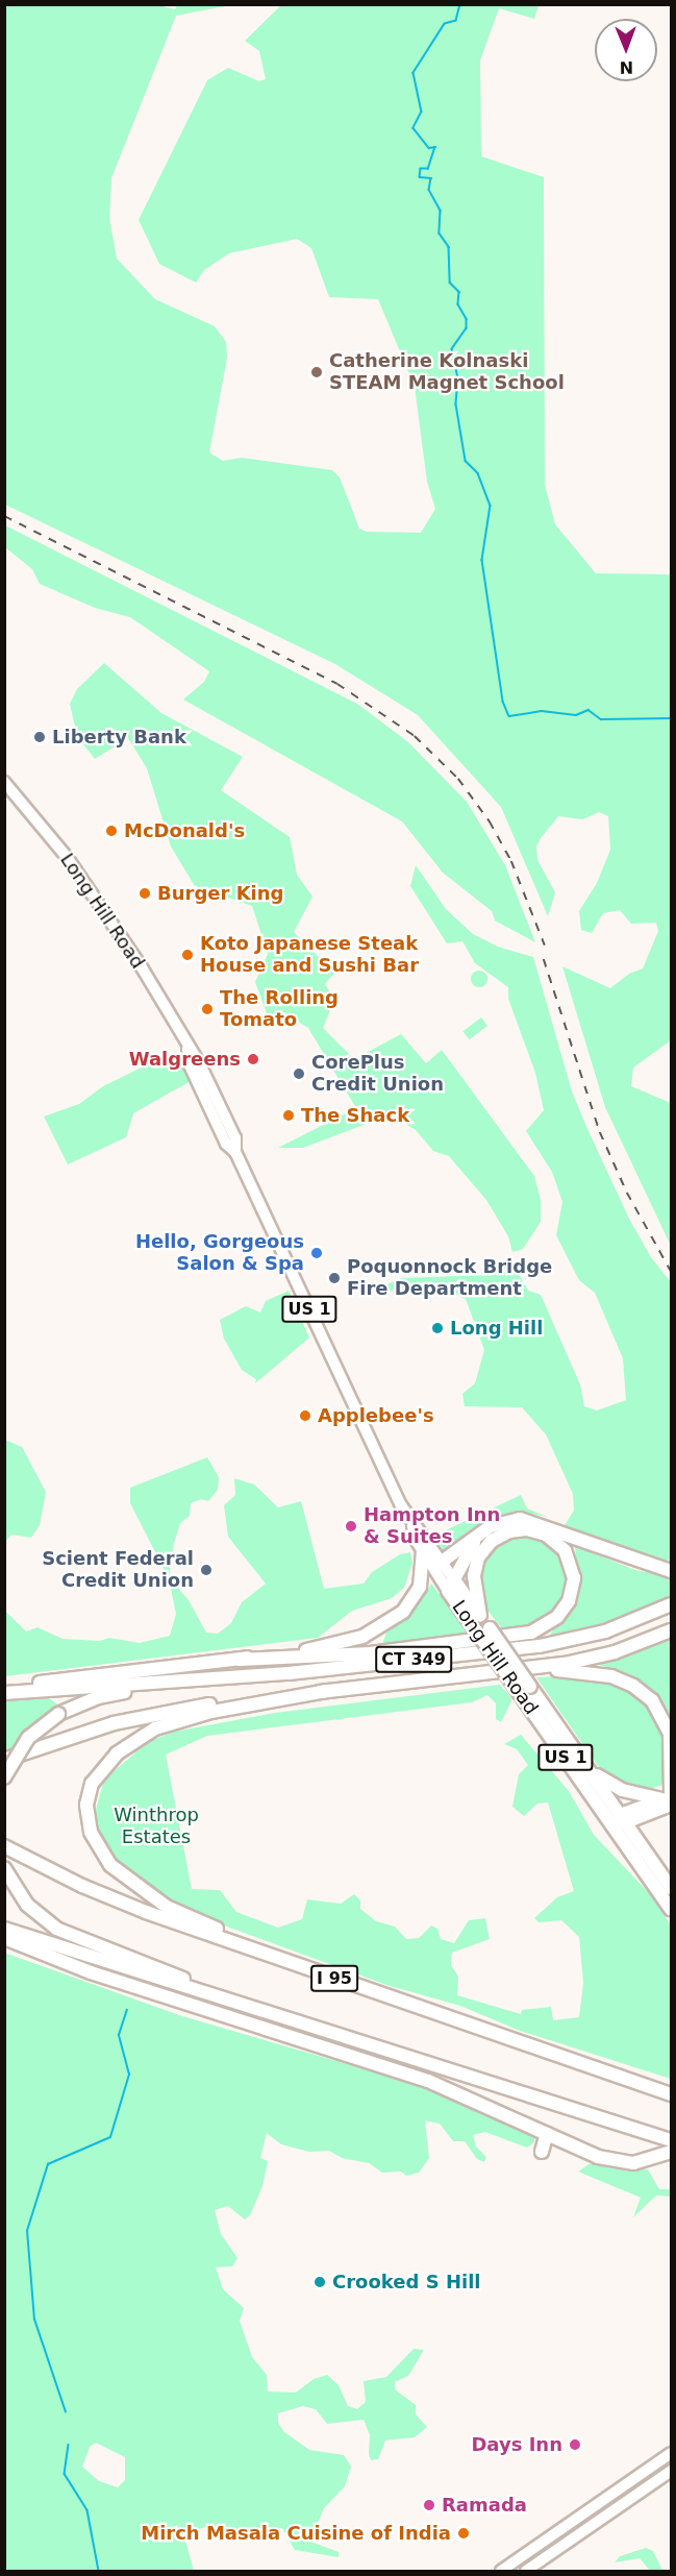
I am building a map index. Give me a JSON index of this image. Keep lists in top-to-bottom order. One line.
{"streets":{"highway":["Long Hill Road","US 1","CT 349","I 95"]},"parks":["Winthrop Estates"],"places":["Catherine Kolnaski STEAM Magnet School","Liberty Bank","McDonald's","Burger King","Koto Japanese Steak House and Sushi Bar","The Rolling Tomato","Walgreens","CorePlus Credit Union","The Shack","Hello, Gorgeous Salon & Spa","Poquonnock Bridge Fire Department","Long Hill","Applebee's","Hampton Inn & Suites","Scient Federal Credit Union","Crooked S Hill","Days Inn","Ramada","Mirch Masala Cuisine of India"],"north":"bottom"}
